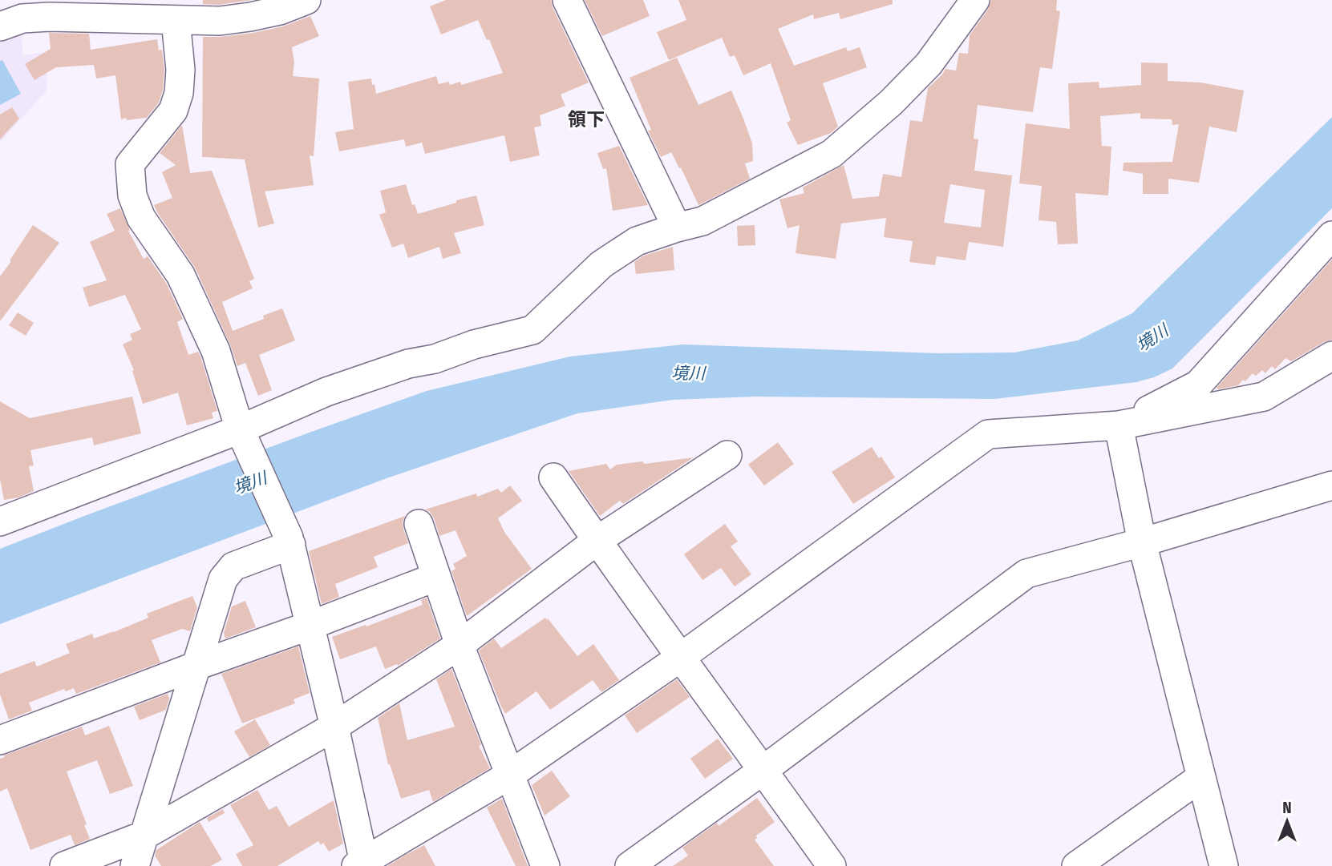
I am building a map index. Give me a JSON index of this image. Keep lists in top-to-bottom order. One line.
{"districts":["領下"],"water":["境川"],"north":"top"}
